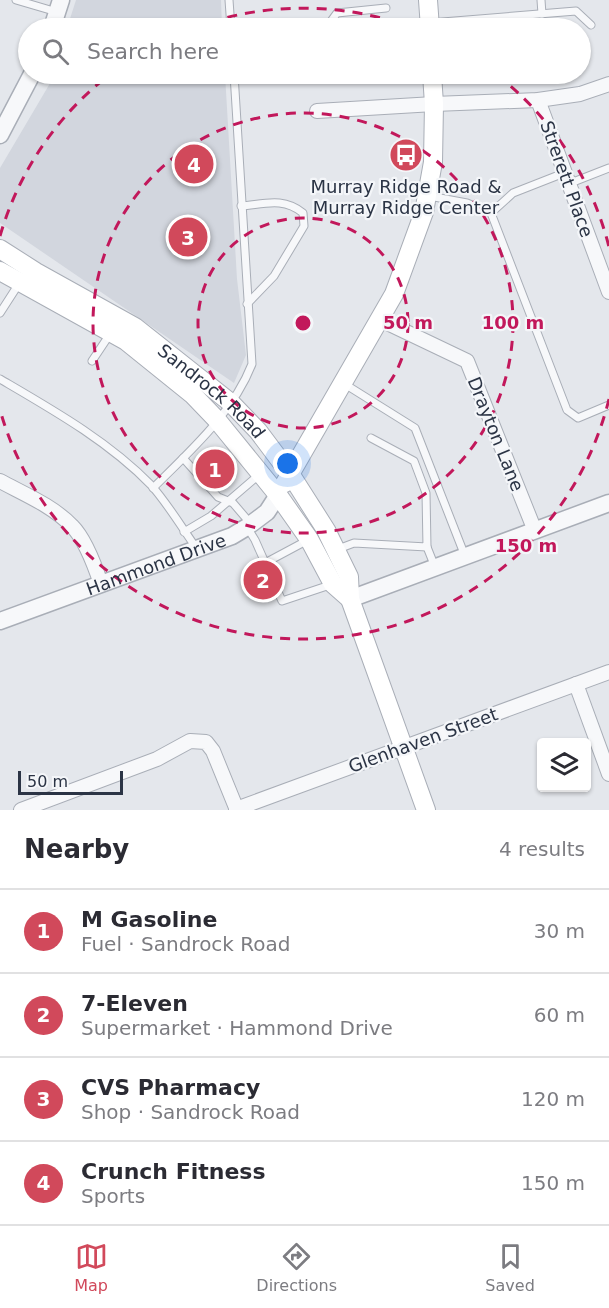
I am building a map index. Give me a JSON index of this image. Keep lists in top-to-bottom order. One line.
{"streets":{"main road":["Sandrock Road","Hammond Drive"],"street":["Strerett Place","Drayton Lane","Glenhaven Street"]},"crossings":[["Sandrock Road","Hammond Drive"],["Sandrock Road","Glenhaven Street"],["Drayton Lane","Hammond Drive"]],"places":{"bus stop":["Murray Ridge Road & Murray Ridge Center"]},"scale_bar":"50 m","page":{"search":"Search here","pins":["4","3","1","2"],"scale":"50 m","heading":["Nearby","4 results"],"list":[{"mark":"1","name":"M Gasoline","note":"Fuel · Sandrock Road","value":"30 m"},{"mark":"2","name":"7-Eleven","note":"Supermarket · Hammond Drive","value":"60 m"},{"mark":"3","name":"CVS Pharmacy","note":"Shop · Sandrock Road","value":"120 m"},{"mark":"4","name":"Crunch Fitness","note":"Sports","value":"150 m"}],"nav":["Map","Directions","Saved"]},"rings":["50 m","100 m","150 m"]}
